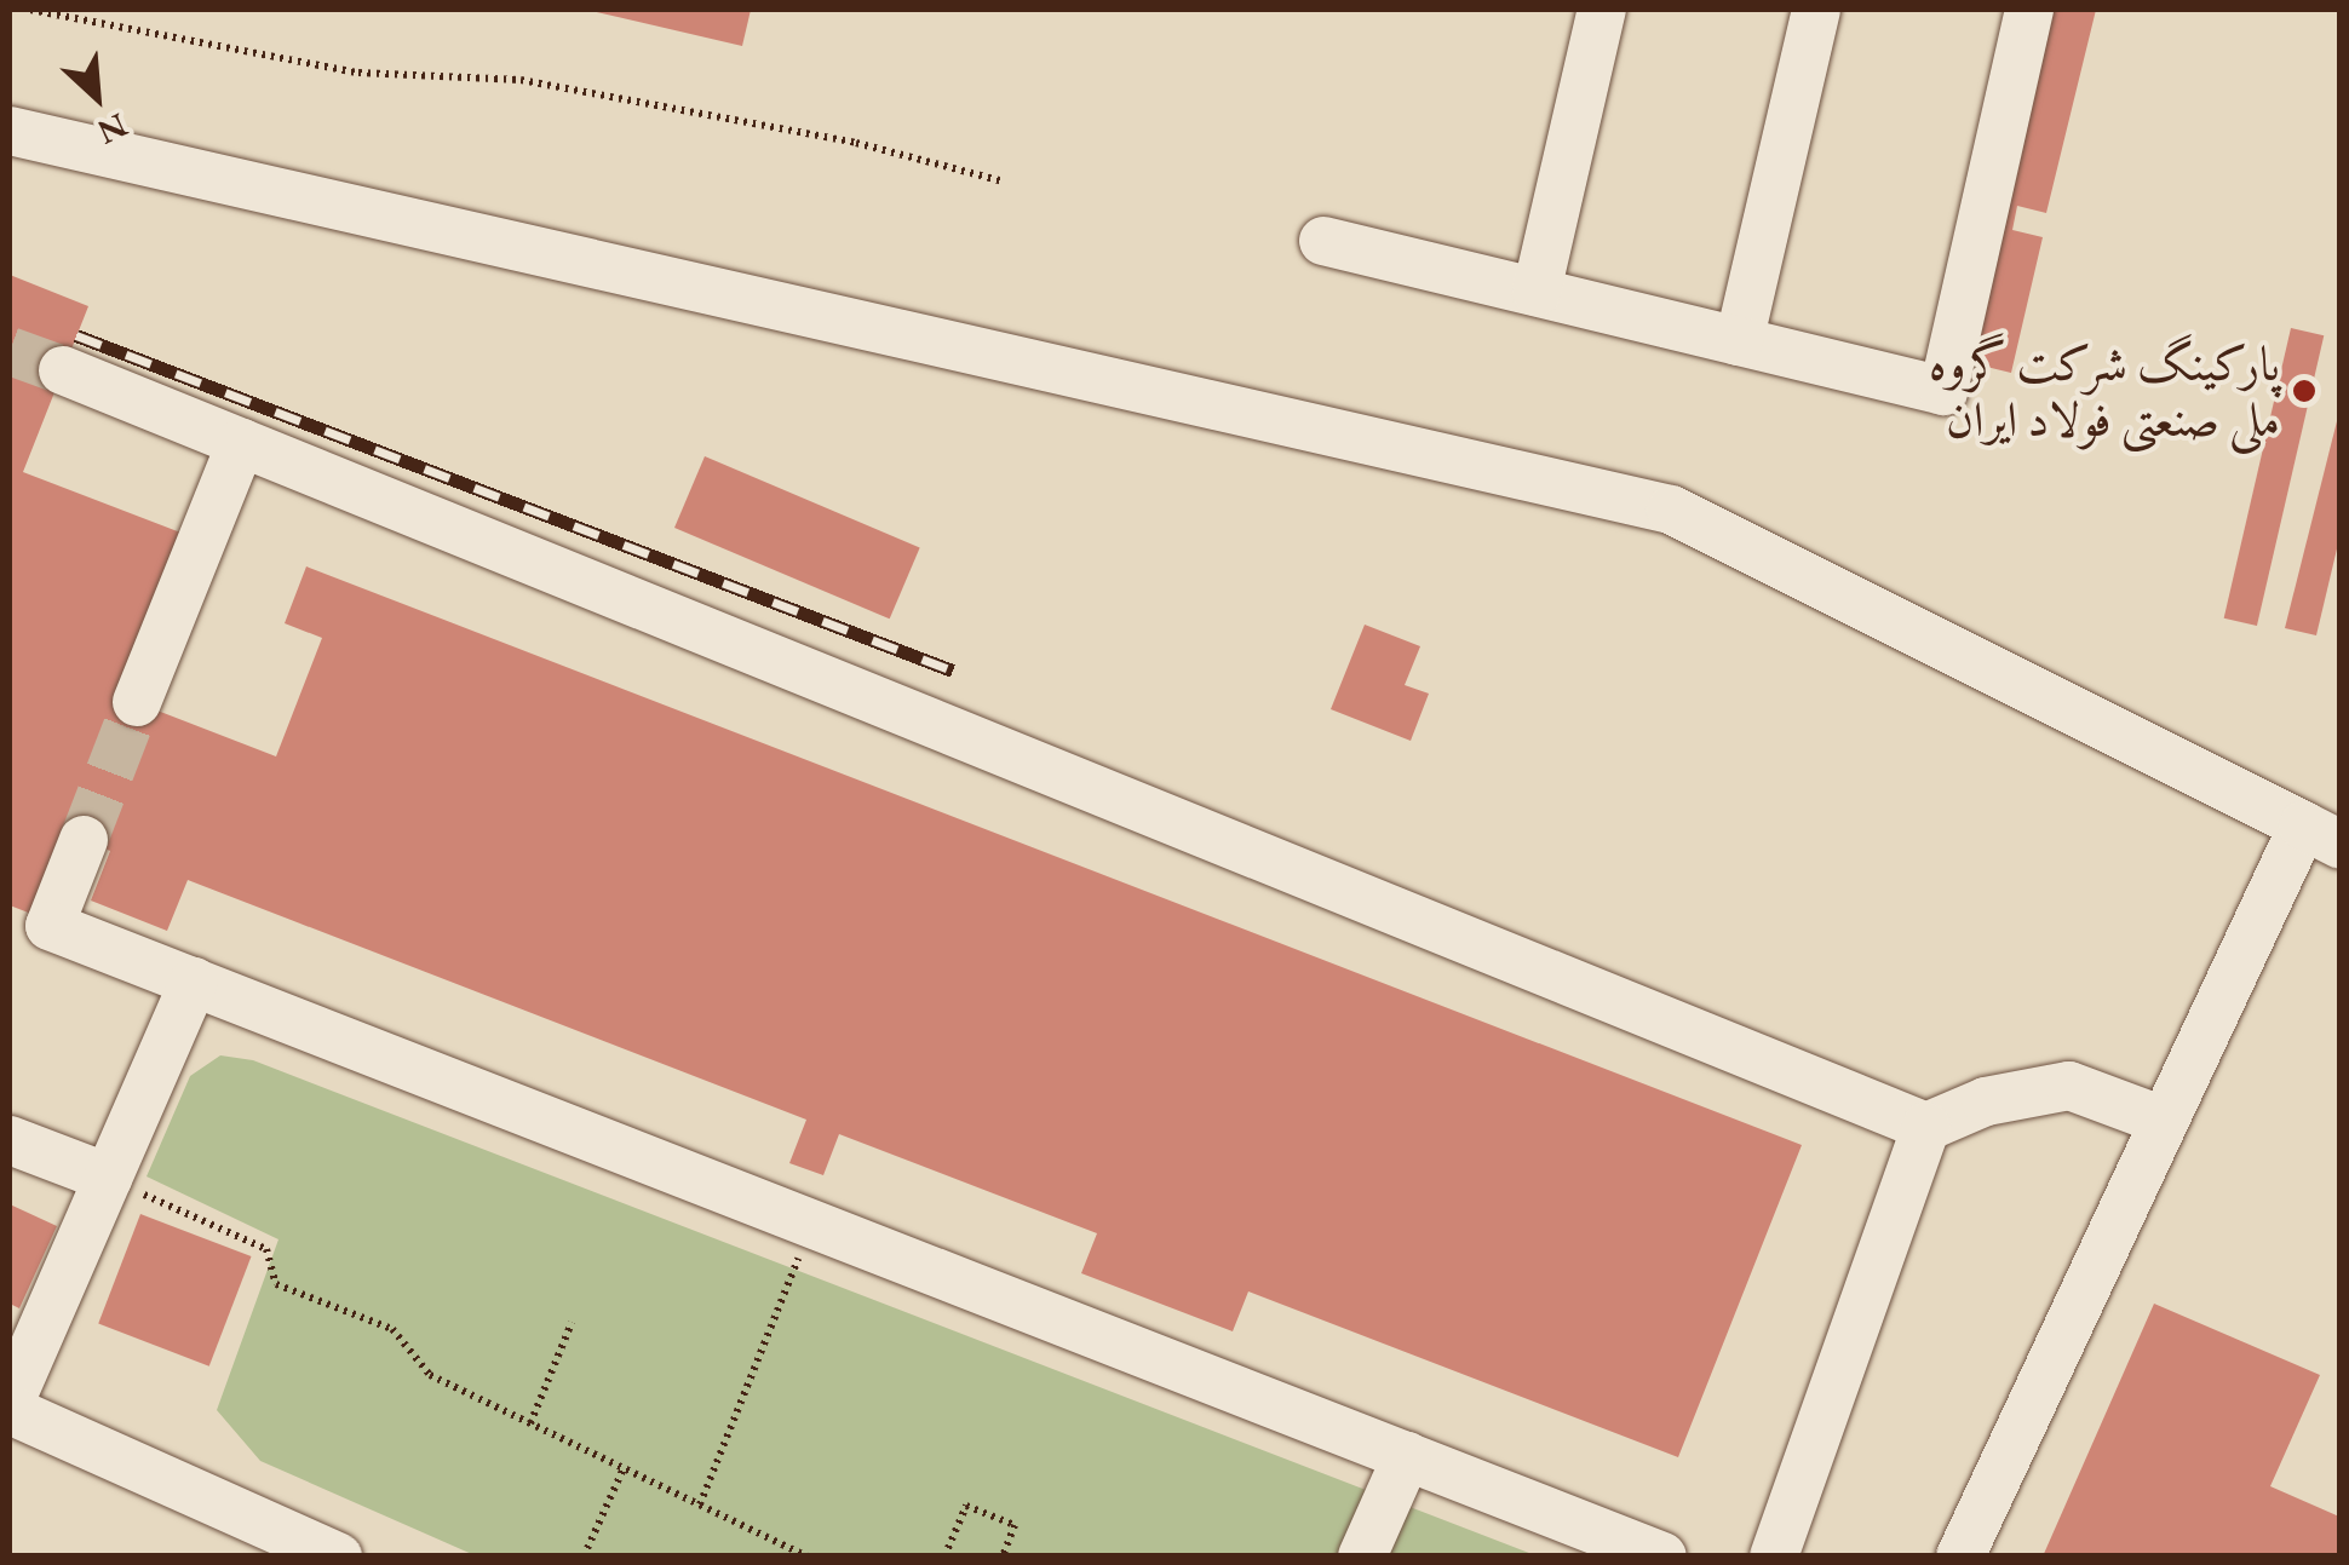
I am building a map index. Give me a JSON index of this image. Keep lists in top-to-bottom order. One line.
{"places":["پارکینگ شرکت گروه ملی صنعتی فولاد ایران"],"north":"bottom right"}
